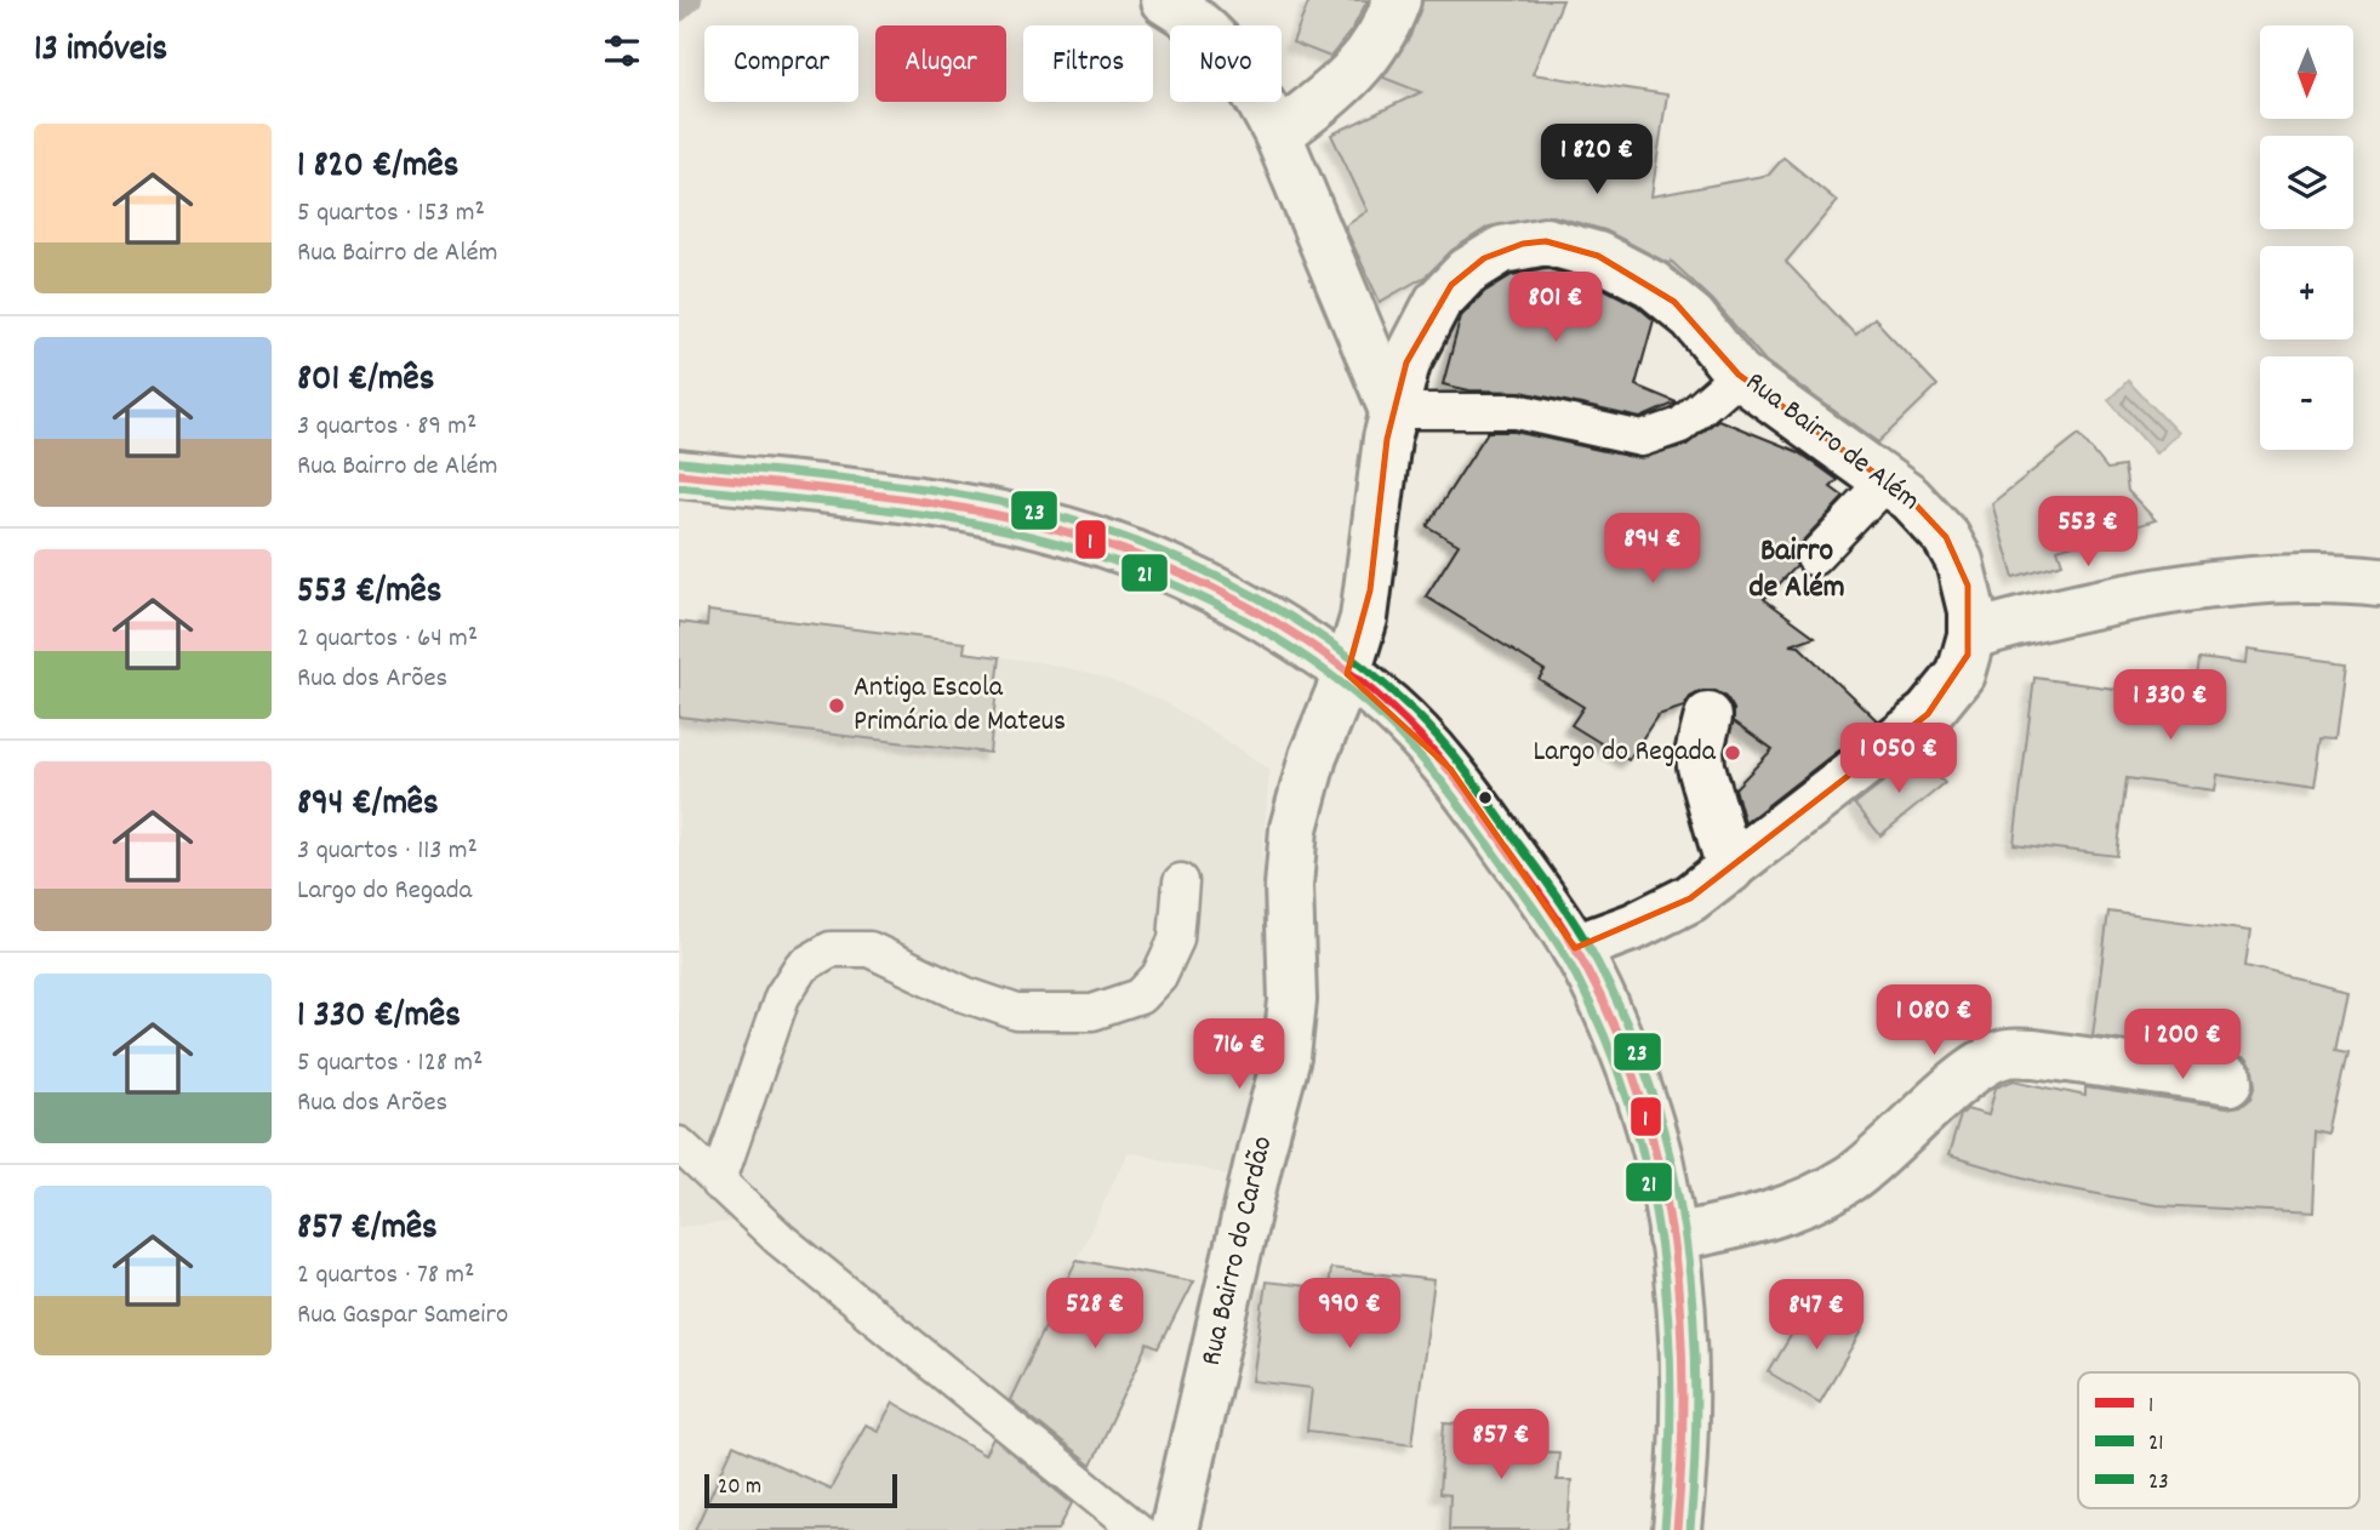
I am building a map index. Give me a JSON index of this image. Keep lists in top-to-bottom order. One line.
{"streets":{"street":["Rua Bairro de Além","Rua Bairro do Cardão"]},"crossings":[["Rua Bairro de Além","Rua Bairro do Cardão"]],"districts":["Bairro de Além"],"places":["Antiga Escola Primária de Mateus","Largo do Regada"],"lines":["transit line 23","transit line 1","transit line 21"],"legend":["1","21","23"],"scale_bar":"20 m","north":"bottom","page":{"heading":"13 imóveis","map_buttons":["+","−"],"chip":["Comprar","Alugar","Filtros","Novo"],"list":[{"name":"1 820 €/mês","note":"5 quartos · 153 m² · Rua Bairro de Além"},{"name":"801 €/mês","note":"3 quartos · 89 m² · Rua Bairro de Além"},{"name":"553 €/mês","note":"2 quartos · 64 m² · Rua dos Arões"},{"name":"894 €/mês","note":"3 quartos · 113 m² · Largo do Regada"},{"name":"1 330 €/mês","note":"5 quartos · 128 m² · Rua dos Arões"},{"name":"857 €/mês","note":"2 quartos · 78 m² · Rua Gaspar Sameiro"}],"price":["1 820 €","801 €","553 €","894 €","1 330 €","1 050 €","1 080 €","1 200 €","716 €","528 €","990 €","847 €","857 €"],"scale":"20 m"}}
